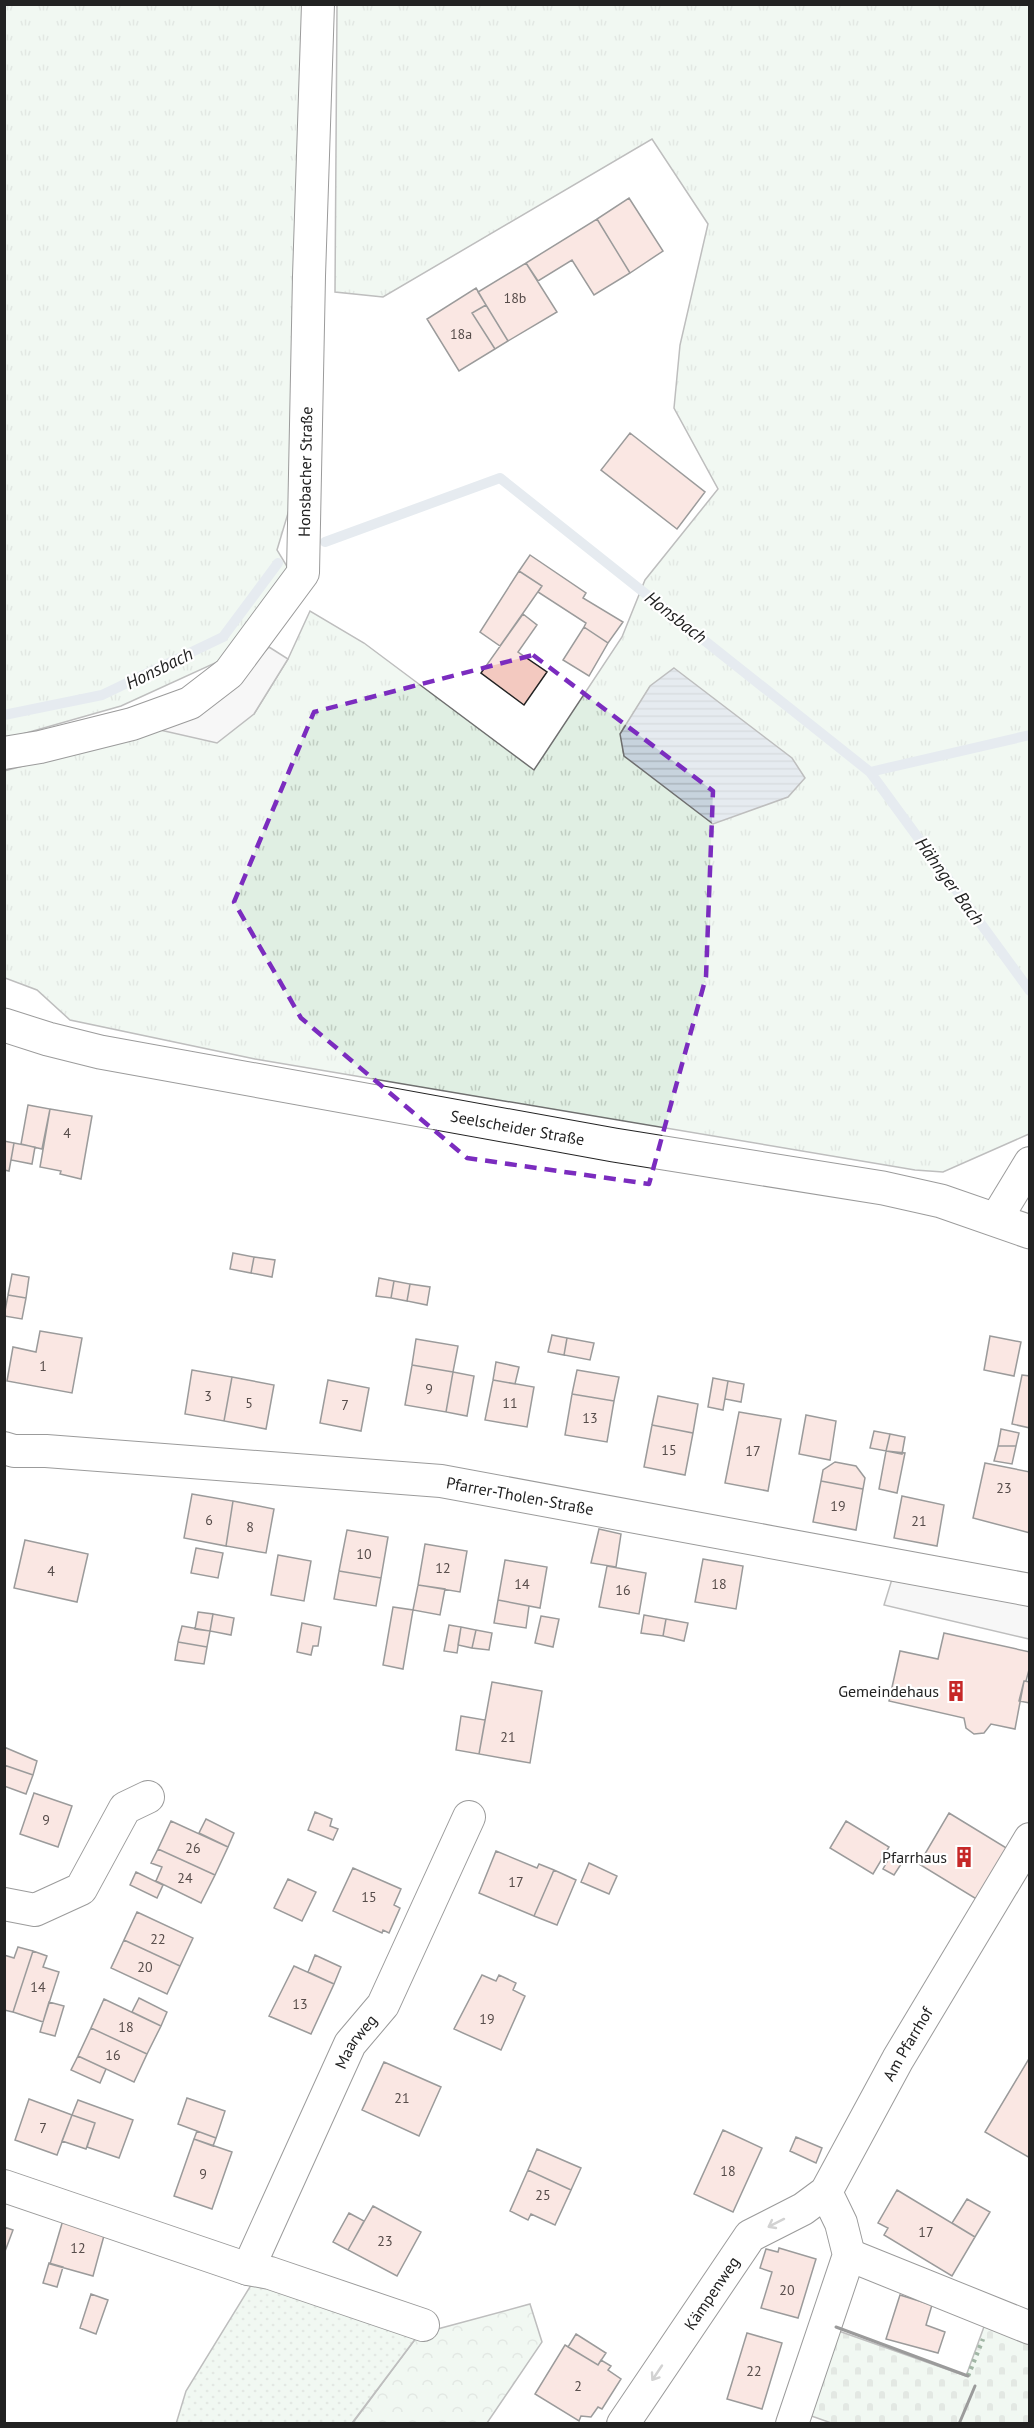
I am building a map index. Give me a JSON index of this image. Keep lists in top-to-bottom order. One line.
{"streets":{"street":["Honsbacher Straße","Seelscheider Straße","Pfarrer-Tholen-Straße","Maarweg","Am Pfarrhof","Kämpenweg"]},"crossings":[["Am Pfarrhof","Kämpenweg"]],"water":["Honsbach","Hähnger Bach"],"places":{"building":["Gemeindehaus","Pfarrhaus"]},"house_numbers":["18b","18a","4","1","9","3","5","11","7","13","15","17","23","19","6","21","8","10","12","4","14","18","16","21","9","26","24","17","15","22","20","14","13","19","18","16","21","7","18","9","25","17","23","12","20","22","2"]}
